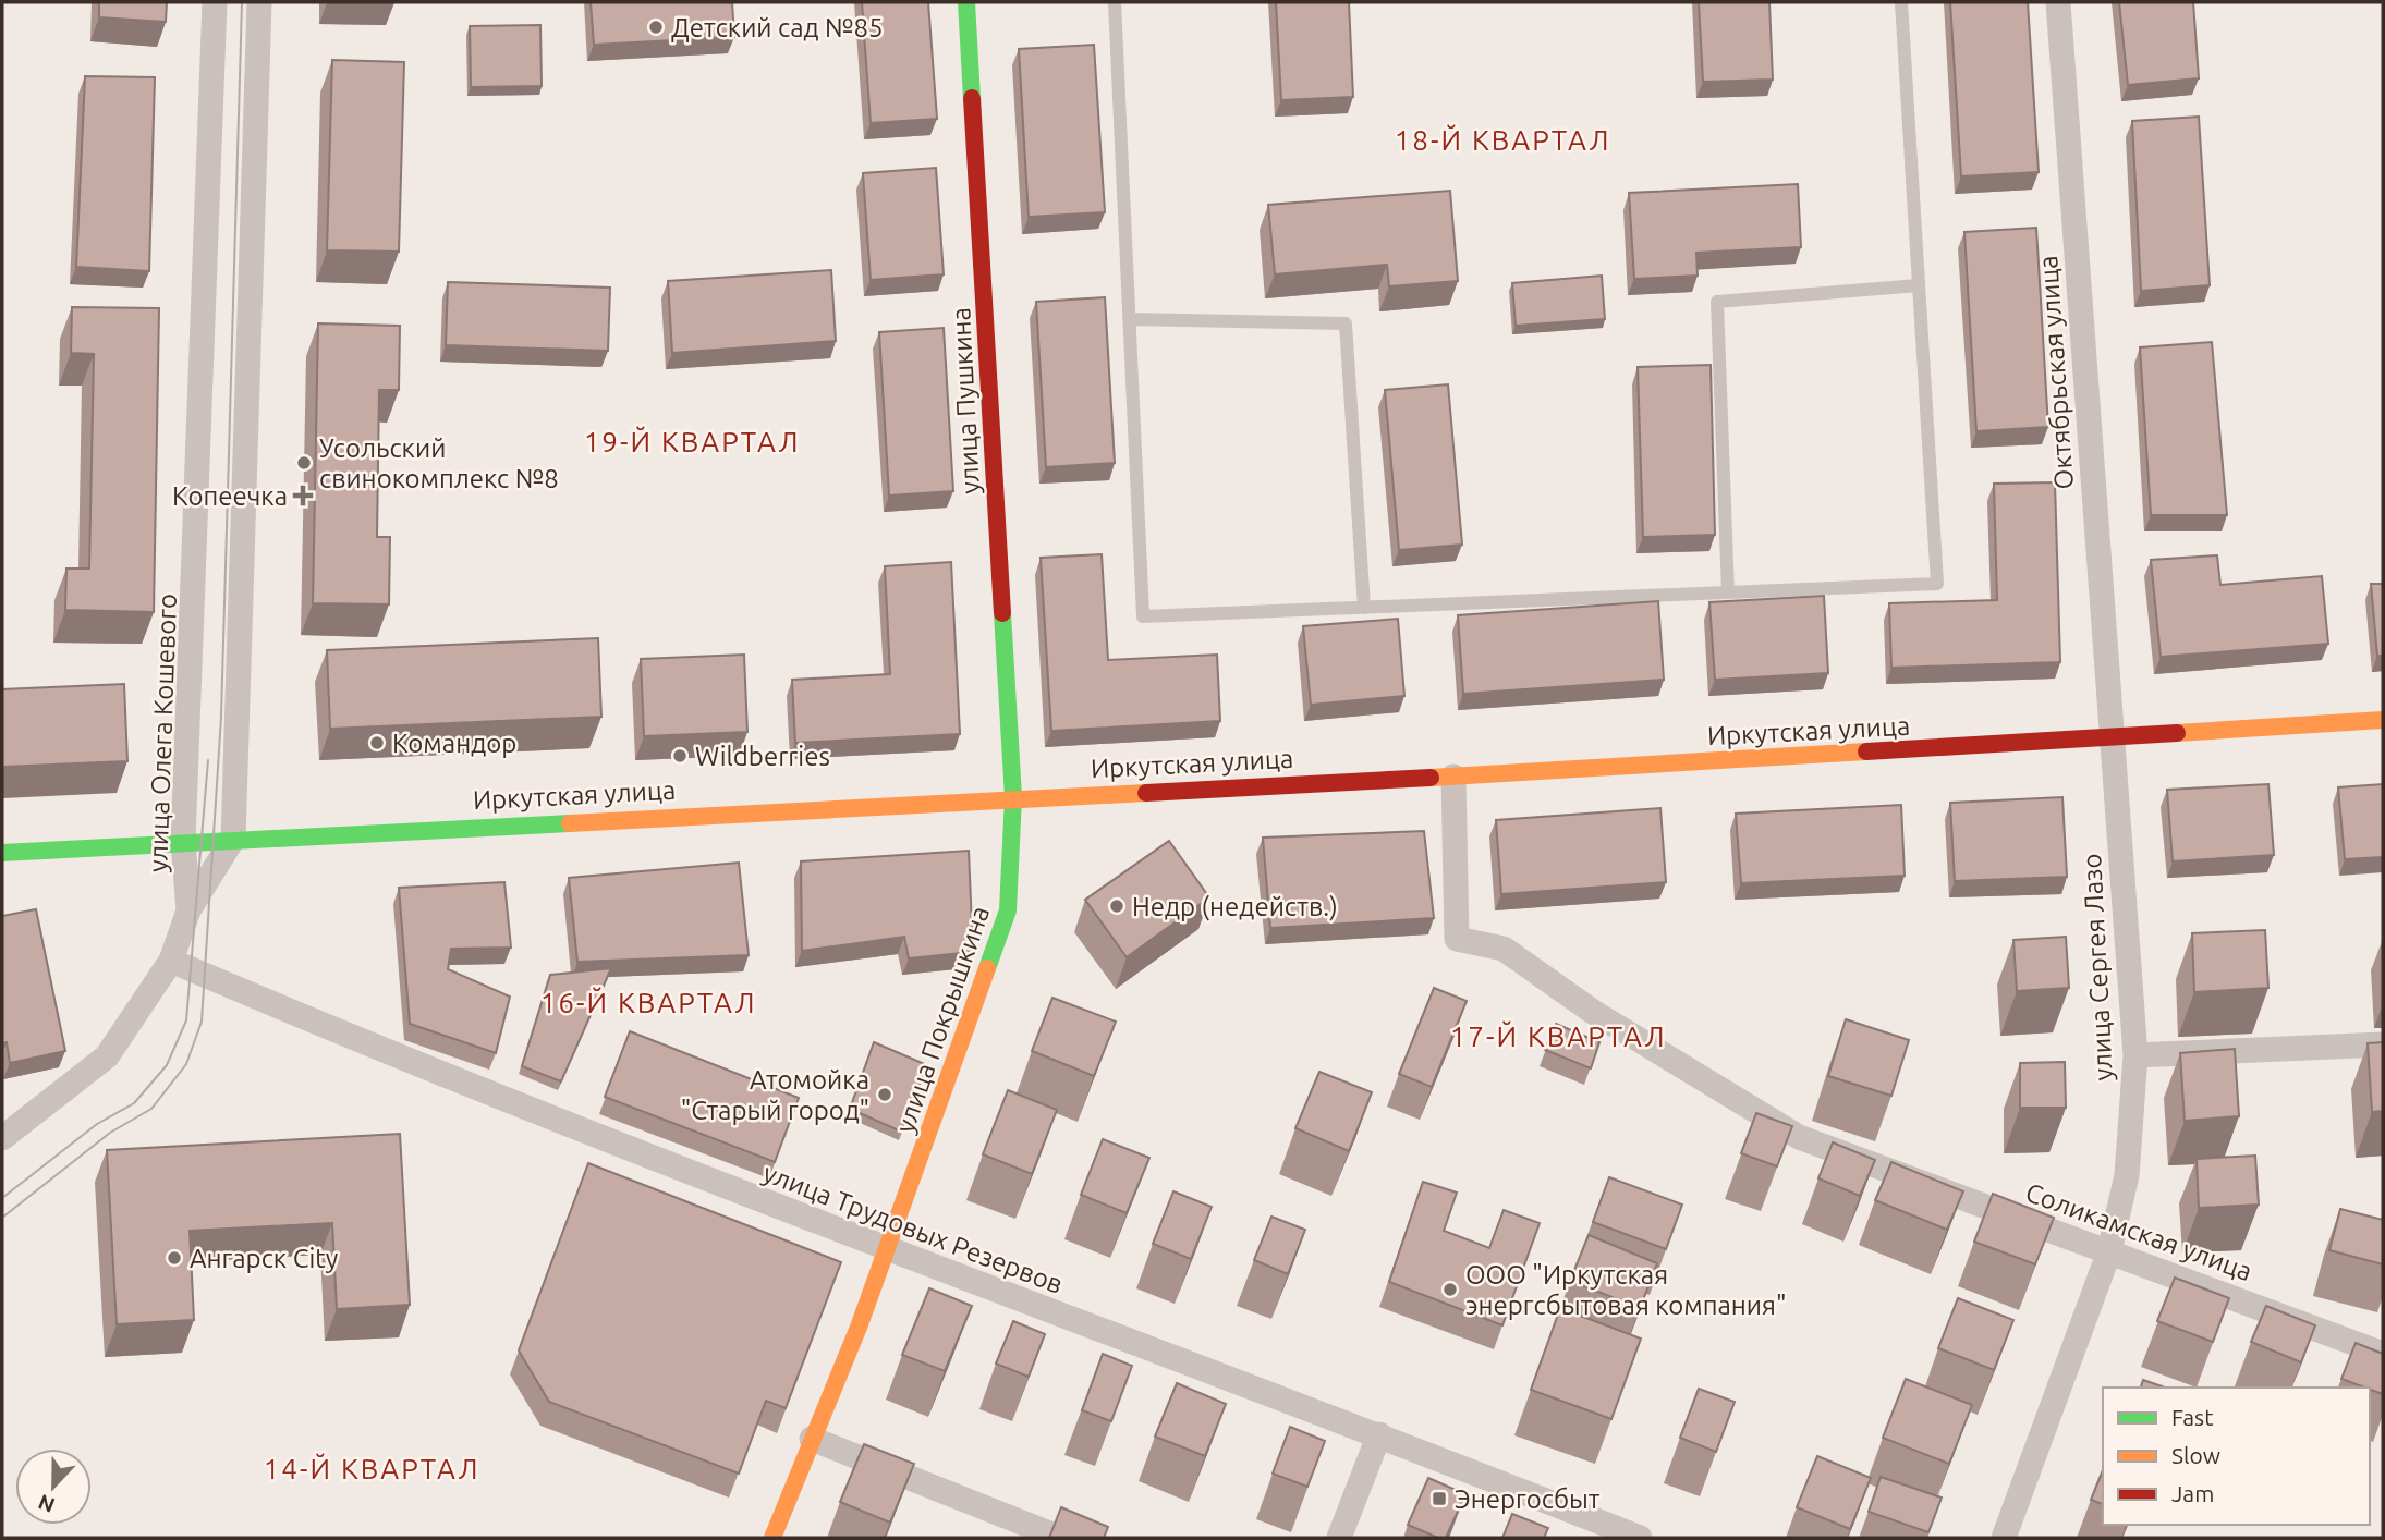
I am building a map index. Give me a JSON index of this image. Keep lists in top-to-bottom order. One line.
{"streets":{"main road":["улица Пушкина","Иркутская улица","улица Покрышкина"],"street":["Октябрьская улица","улица Олега Кошевого","улица Сергея Лазо","улица Трудовых Резервов","Соликамская улица"]},"crossings":[["Октябрьская улица","Иркутская улица"],["Октябрьская улица","улица Сергея Лазо"],["улица Пушкина","Иркутская улица"],["улица Пушкина","улица Покрышкина"],["Иркутская улица","улица Олега Кошевого"],["Иркутская улица","улица Сергея Лазо"],["Иркутская улица","улица Покрышкина"],["Иркутская улица","Соликамская улица"],["улица Сергея Лазо","Соликамская улица"],["улица Покрышкина","улица Трудовых Резервов"]],"districts":["18-Й КВАРТАЛ","19-Й КВАРТАЛ","16-Й КВАРТАЛ","17-Й КВАРТАЛ","14-Й КВАРТАЛ"],"places":{"other":["Детский сад №85","Усольский свинокомплекс №8","Командор","Wildberries","Недр (недейств.)","Атомойка \"Старый город\"","Ангарск City","ООО \"Иркутская энергсбытовая компания\""],"health":["Копеечка"],"transit":["Энергосбыт"]},"legend":["Fast","Slow","Jam"],"north":"bottom"}
